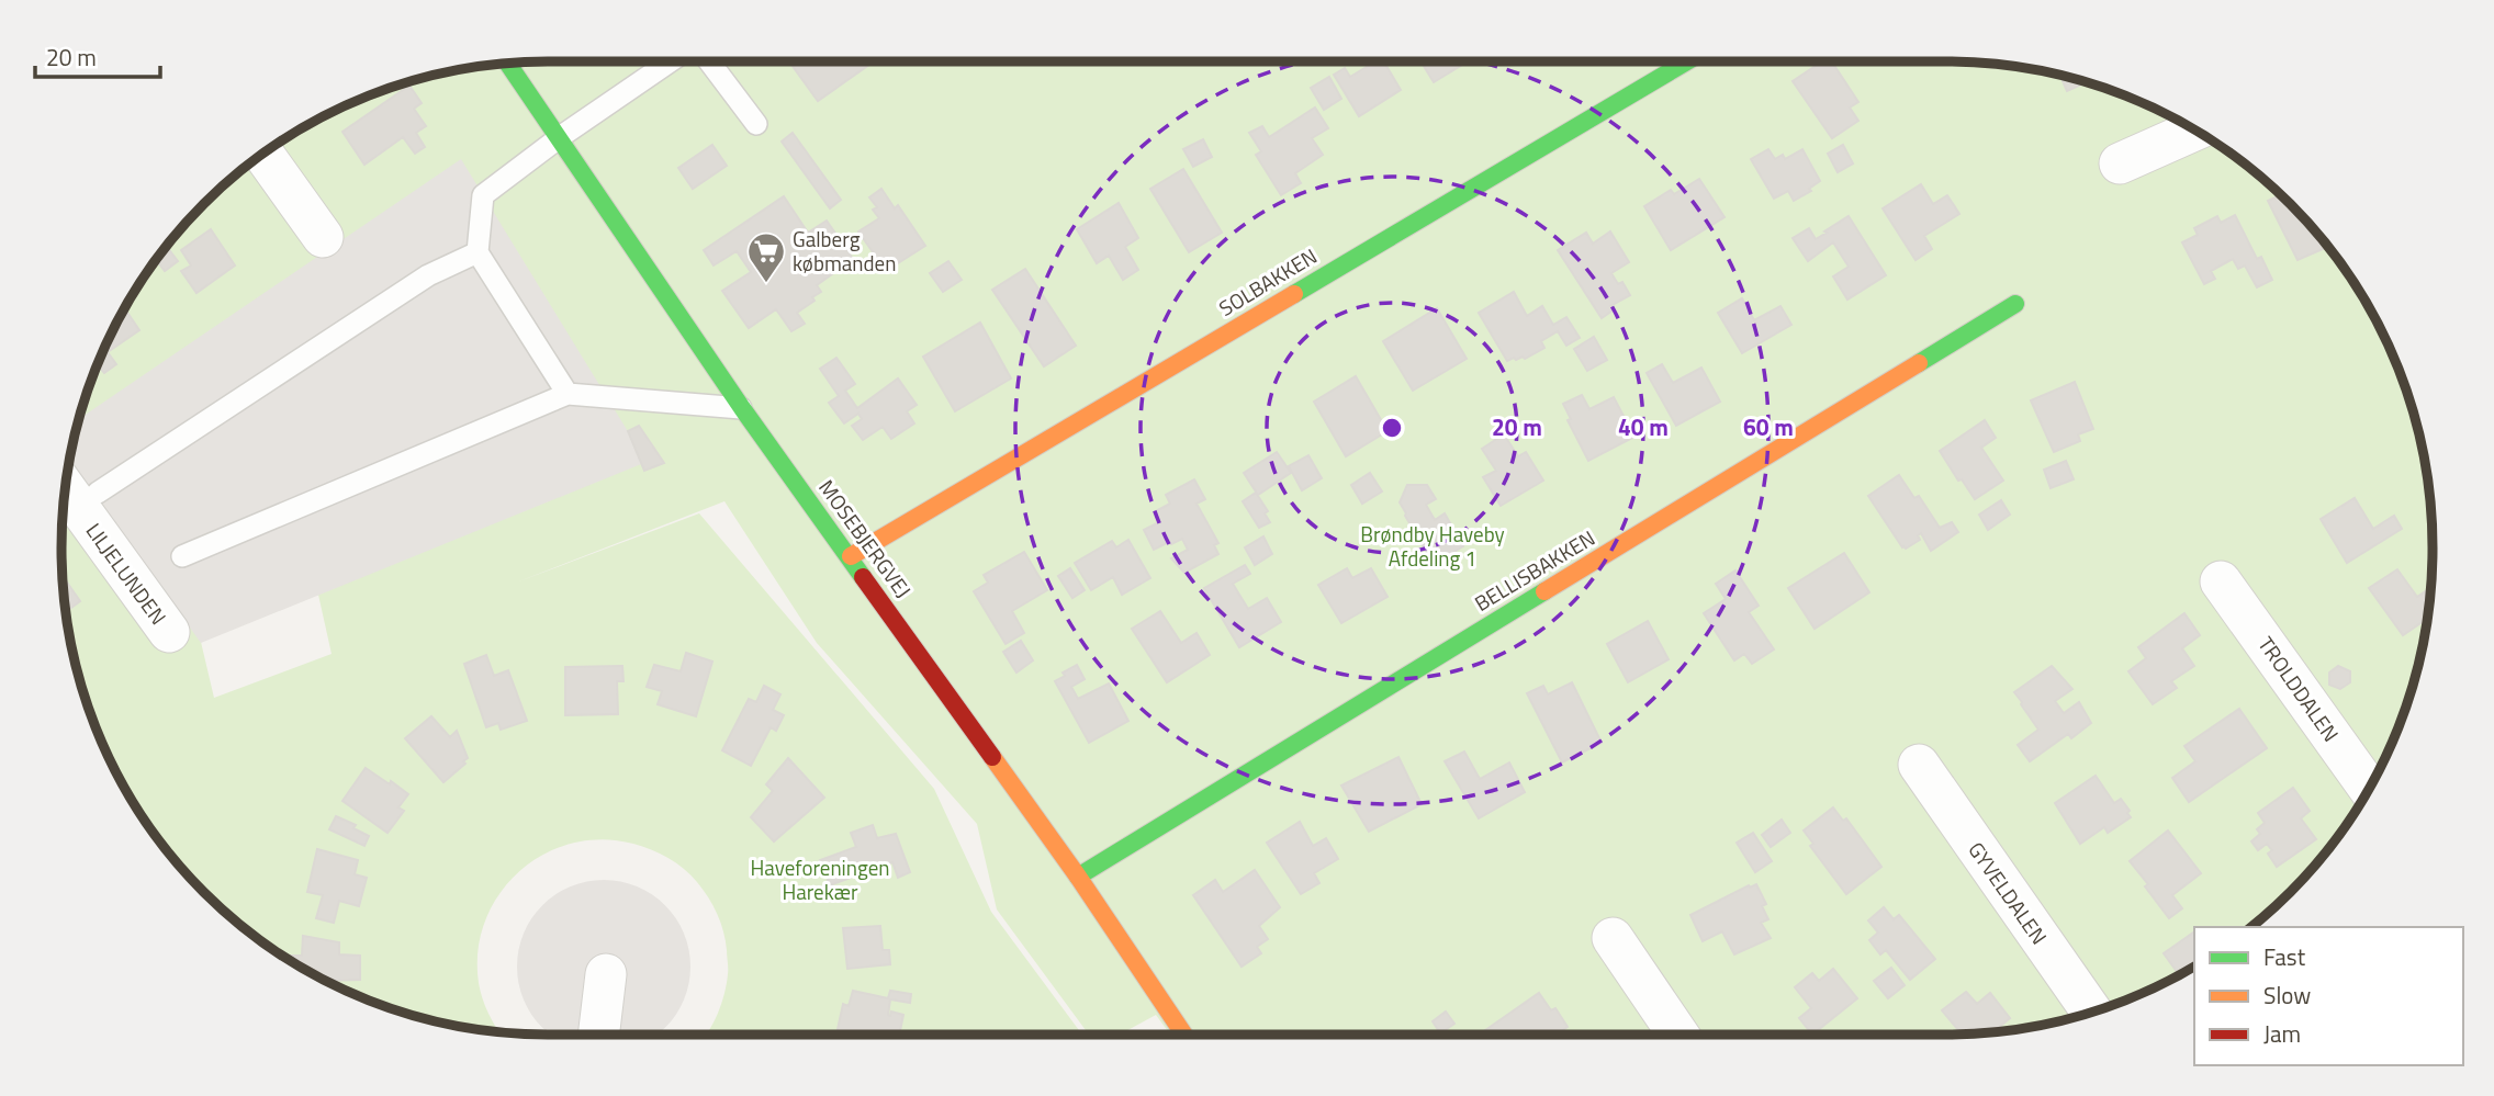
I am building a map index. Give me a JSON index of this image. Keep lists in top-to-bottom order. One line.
{"streets":{"street":["SOLBAKKEN","MOSEBJERGVEJ","BELLISBAKKEN","LILJELUNDEN","TROLDDALEN","GYVELDALEN"]},"crossings":[["SOLBAKKEN","MOSEBJERGVEJ"],["MOSEBJERGVEJ","BELLISBAKKEN"]],"parks":["Brøndby Haveby Afdeling 1","Haveforeningen Harekær"],"places":{"supermarket":["Galberg købmanden"]},"legend":["Fast","Slow","Jam"],"scale_bar":"20 m","rings":["20 m","40 m","60 m"]}
